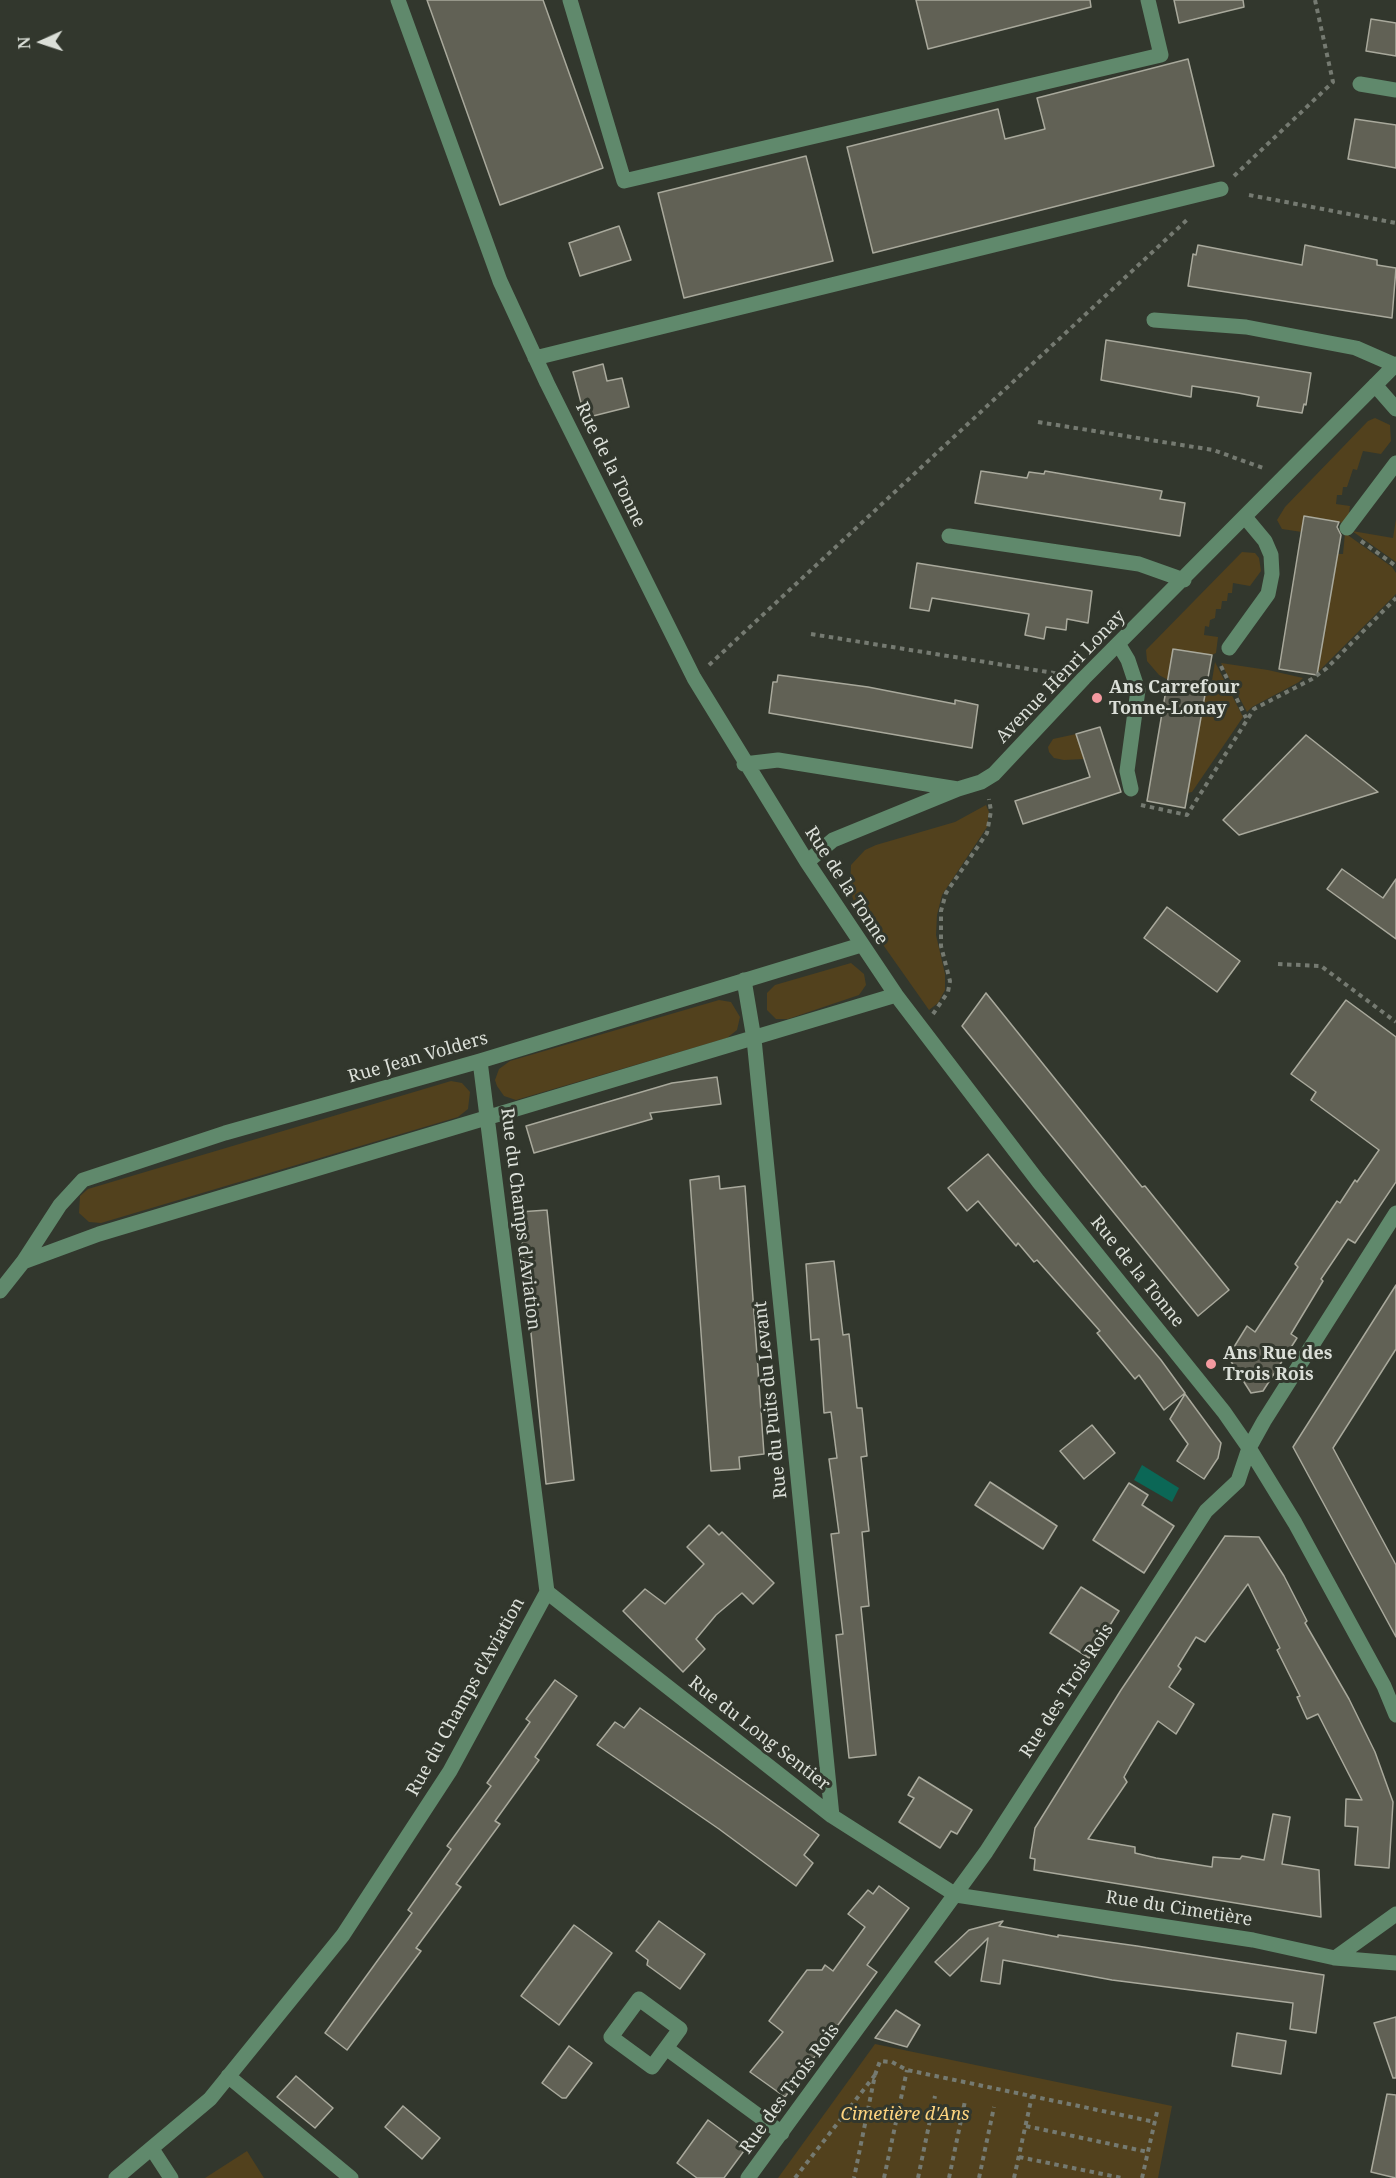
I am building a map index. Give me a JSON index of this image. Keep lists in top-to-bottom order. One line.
{"streets":{"street":["Rue de la Tonne","Avenue Henri Lonay","Rue Jean Volders","Rue du Champs d'Aviation","Rue du Puits du Levant","Rue des Trois Rois","Rue du Long Sentier","Rue du Cimetière"]},"crossings":[["Rue de la Tonne","Avenue Henri Lonay"],["Rue de la Tonne","Rue Jean Volders"],["Rue de la Tonne","Rue des Trois Rois"],["Rue Jean Volders","Rue du Champs d'Aviation"],["Rue Jean Volders","Rue du Puits du Levant"],["Rue du Champs d'Aviation","Rue du Long Sentier"],["Rue du Puits du Levant","Rue du Long Sentier"],["Rue des Trois Rois","Rue du Long Sentier"],["Rue des Trois Rois","Rue du Cimetière"],["Rue du Long Sentier","Rue du Cimetière"]],"parks":["Cimetière d'Ans"],"places":["Ans Carrefour Tonne-Lonay","Ans Rue des Trois Rois"],"north":"left"}
